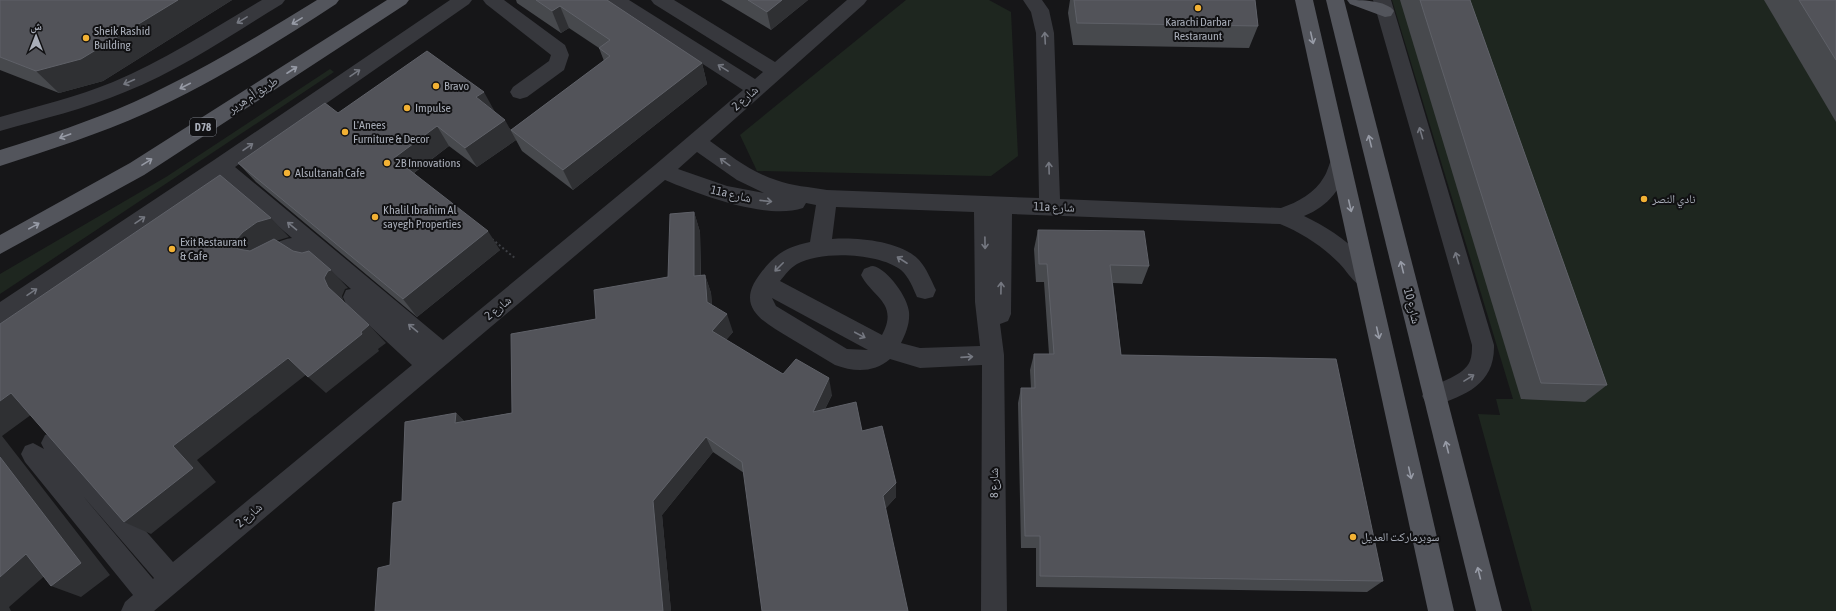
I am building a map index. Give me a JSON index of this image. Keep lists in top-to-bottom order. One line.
{"streets":{"main road":["طريق أم هرير","D78","شارع 10"],"street":["شارع 2","11a شارع","شارع 8"]},"crossings":[["شارع 2","11a شارع"],["11a شارع","شارع 8"]],"places":["Karachi Darbar Restaraunt","Sheik Rashid Building","Bravo","Impulse","L'Anees Furniture & Decor","2B Innovations","Alsultanah Cafe","نادي النصر","Khalil Ibrahim Al sayegh Properties","Exit Restaurant & Cafe","سوبرماركت العديل"],"north":"top"}
